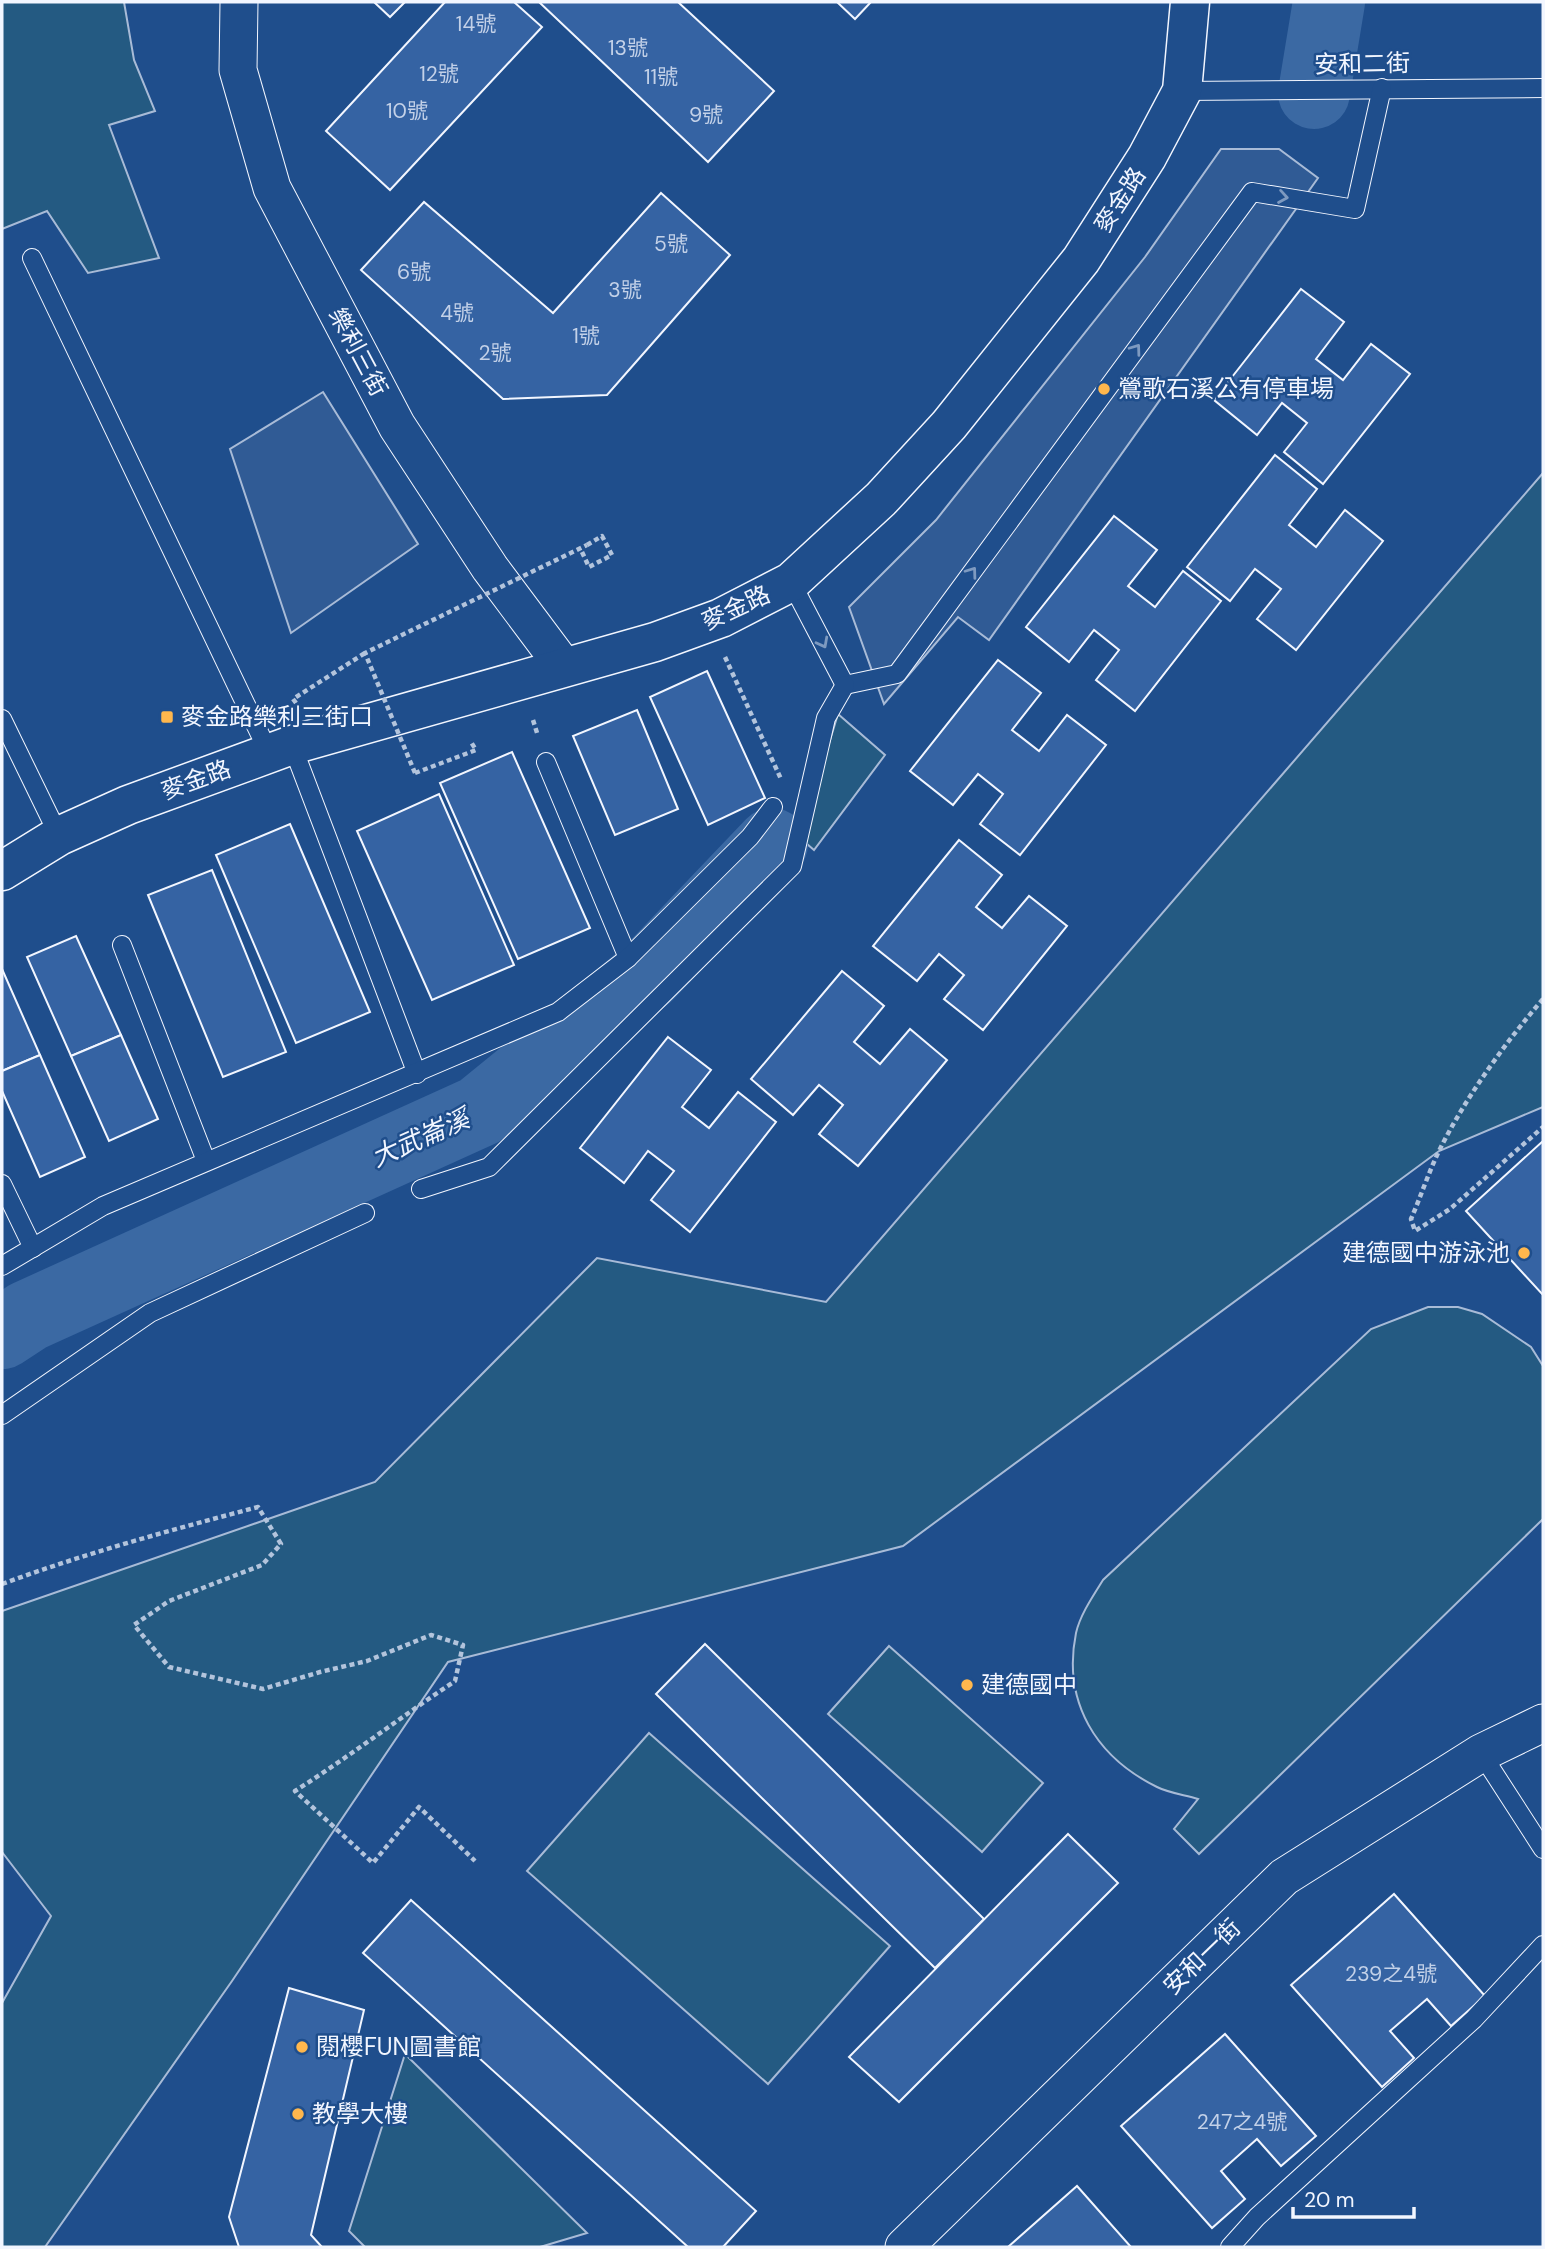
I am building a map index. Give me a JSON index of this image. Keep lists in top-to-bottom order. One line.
{"streets":{"street":["麥金路","樂利三街","安和一街"],"lane":["安和二街"]},"crossings":[["安和二街","麥金路"],["麥金路","樂利三街"]],"water":["大武崙溪"],"places":{"other":["鶯歌石溪公有停車場","建德國中游泳池","建德國中","閱櫻FUN圖書館","教學大樓"],"transit":["麥金路樂利三街口"]},"house_numbers":["14號","13號","12號","11號","10號","9號","5號","6號","3號","4號","1號","2號","239之4號","247之4號"],"scale_bar":"20 m"}
